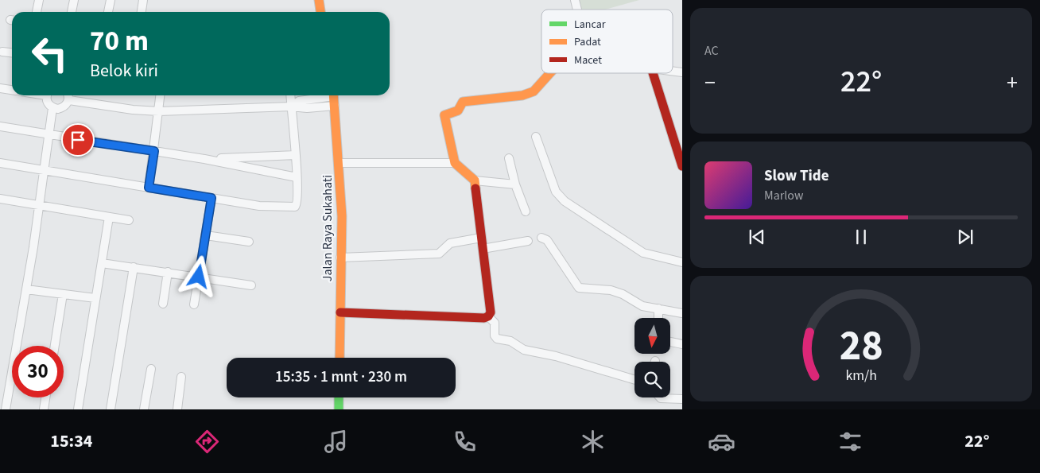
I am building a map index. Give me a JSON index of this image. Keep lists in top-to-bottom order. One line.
{"streets":{"street":["Jalan Raya Sukahati"]},"legend":["Lancar","Padat","Macet"],"north":"bottom","page":{"tile":"AC","turn":["70 m","Belok kiri"],"heat":["−","22°","+"],"song":["Slow Tide","Marlow"],"limit":"30","trip":"15:35 · 1 mnt · 230 m","tabs":["15:34","22°"],"gauge":["28","km/h"]}}
